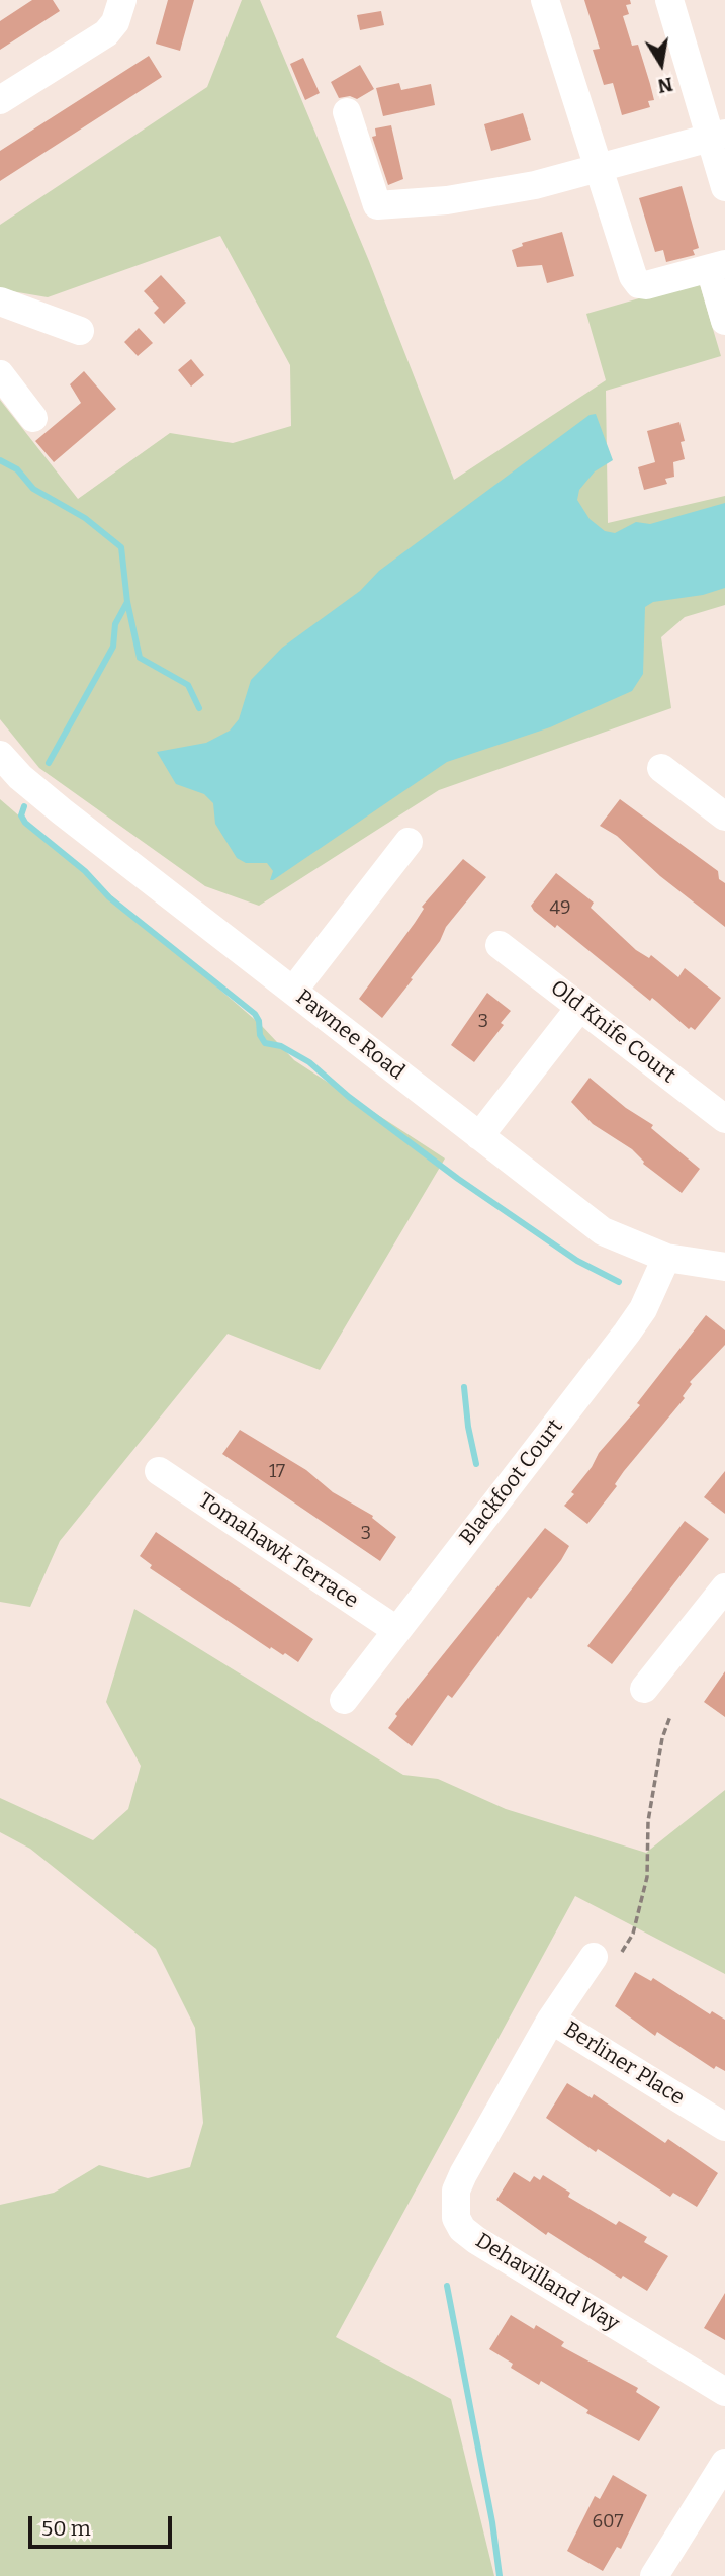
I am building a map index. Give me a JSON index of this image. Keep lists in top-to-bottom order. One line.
{"streets":{"street":["Old Knife Court","Pawnee Road","Blackfoot Court","Tomahawk Terrace","Berliner Place","Dehavilland Way"]},"crossings":[["Pawnee Road","Blackfoot Court"],["Blackfoot Court","Tomahawk Terrace"],["Berliner Place","Dehavilland Way"]],"house_numbers":["49","3","17","3","607"],"scale_bar":"50 m","north":"bottom"}
